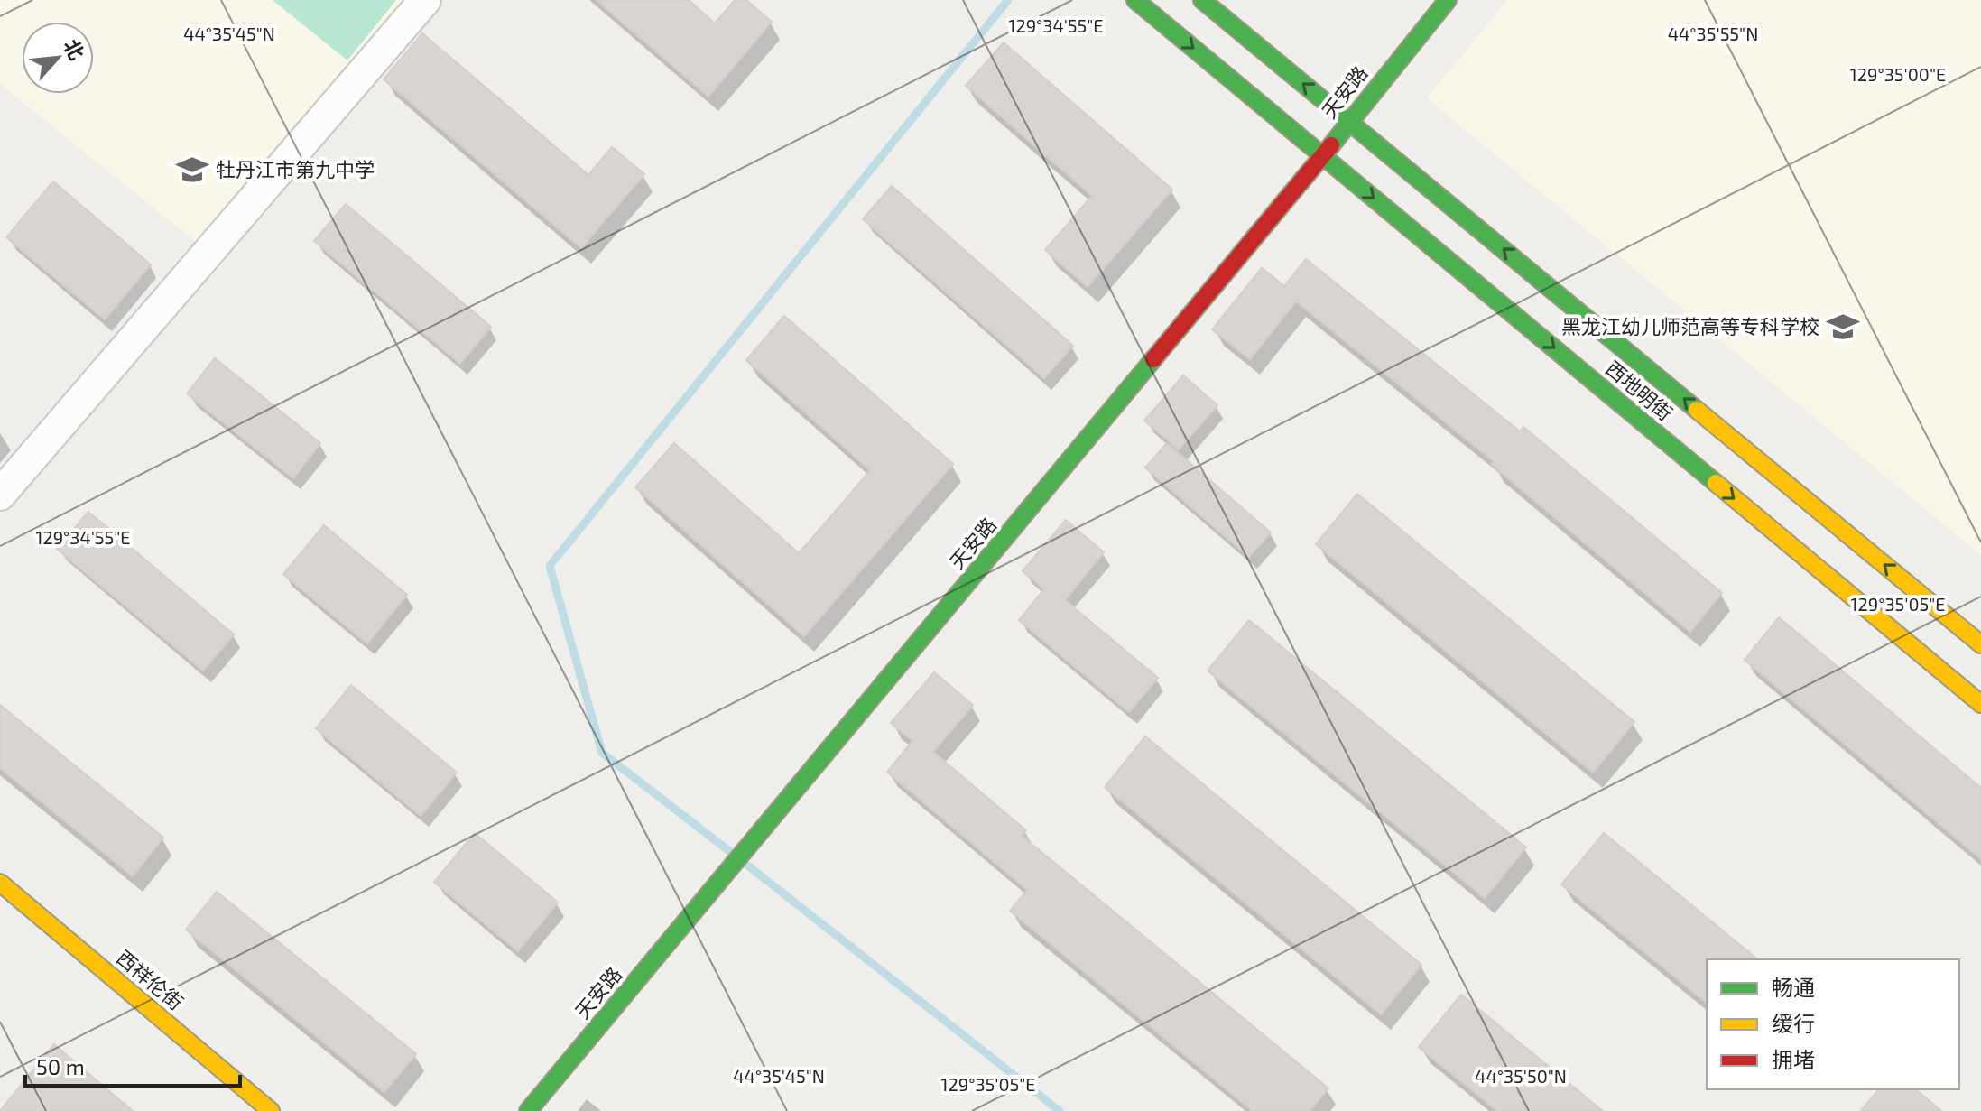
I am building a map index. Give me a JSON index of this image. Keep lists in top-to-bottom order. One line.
{"streets":{"main road":["天安路","西地明街","西祥伦街"]},"crossings":[["天安路","西地明街"]],"places":{"school or university":["牡丹江市第九中学","黑龙江幼儿师范高等专科学校"]},"legend":["畅通","缓行","拥堵"],"scale_bar":"50 m","north":"top right","coordinates":["129°34'55\"E","44°35'45\"N","44°35'55\"N","129°35'00\"E","129°35'05\"E","44°35'50\"N"]}
